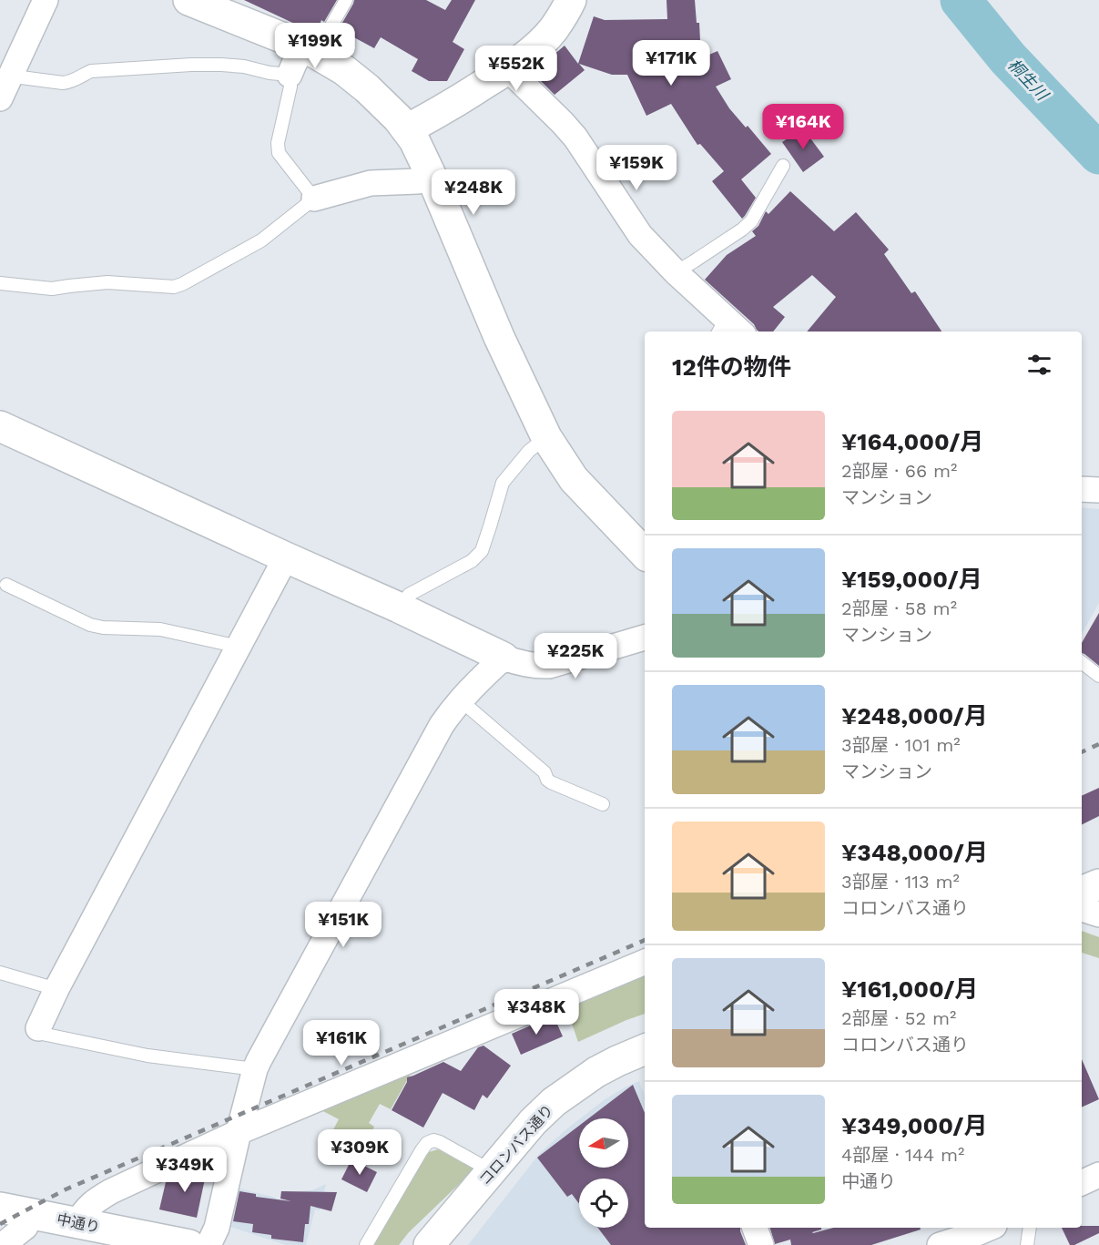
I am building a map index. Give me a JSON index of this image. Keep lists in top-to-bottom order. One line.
{"streets":{"street":["コロンバス通り","中通り"]},"water":["桐生川"],"north":"left","page":{"price":["¥199K","¥171K","¥552K","¥164K","¥159K","¥248K","¥225K","¥151K","¥348K","¥161K","¥309K","¥349K"],"heading":"12件の物件","list":[{"name":"¥164,000/月","note":"2部屋 · 66 m² · マンション"},{"name":"¥159,000/月","note":"2部屋 · 58 m² · マンション"},{"name":"¥248,000/月","note":"3部屋 · 101 m² · マンション"},{"name":"¥348,000/月","note":"3部屋 · 113 m² · コロンバス通り"},{"name":"¥161,000/月","note":"2部屋 · 52 m² · コロンバス通り"},{"name":"¥349,000/月","note":"4部屋 · 144 m² · 中通り"}]}}
